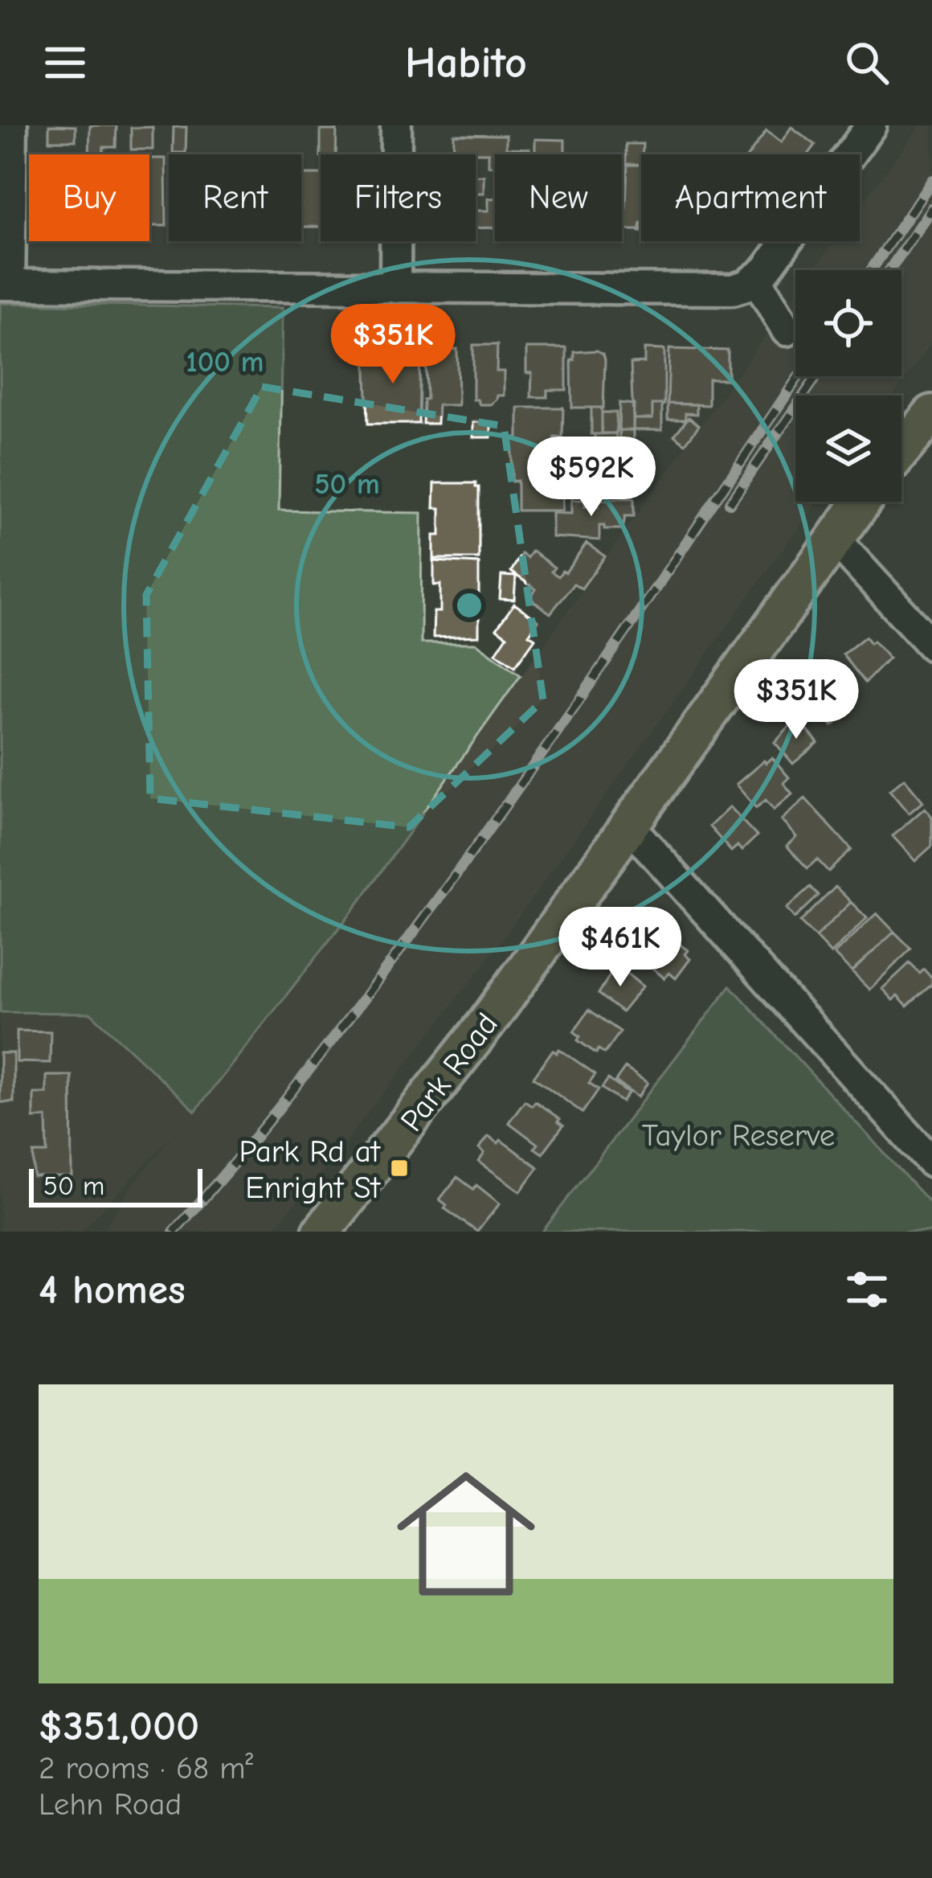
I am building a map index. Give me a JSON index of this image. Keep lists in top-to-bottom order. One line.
{"streets":{"main road":["Park Road"]},"parks":["Taylor Reserve"],"places":{"transit":["Park Rd at Enright St"]},"scale_bar":"50 m","page":{"header":"Habito","chip":["Buy","Rent","Filters","New","Apartment"],"price":["$351K","$592K","$351K","$461K"],"scale":"50 m","heading":"4 homes","list":[{"name":"$351,000","note":"2 rooms · 68 m² · Lehn Road"}]},"rings":["100 m","50 m"]}
